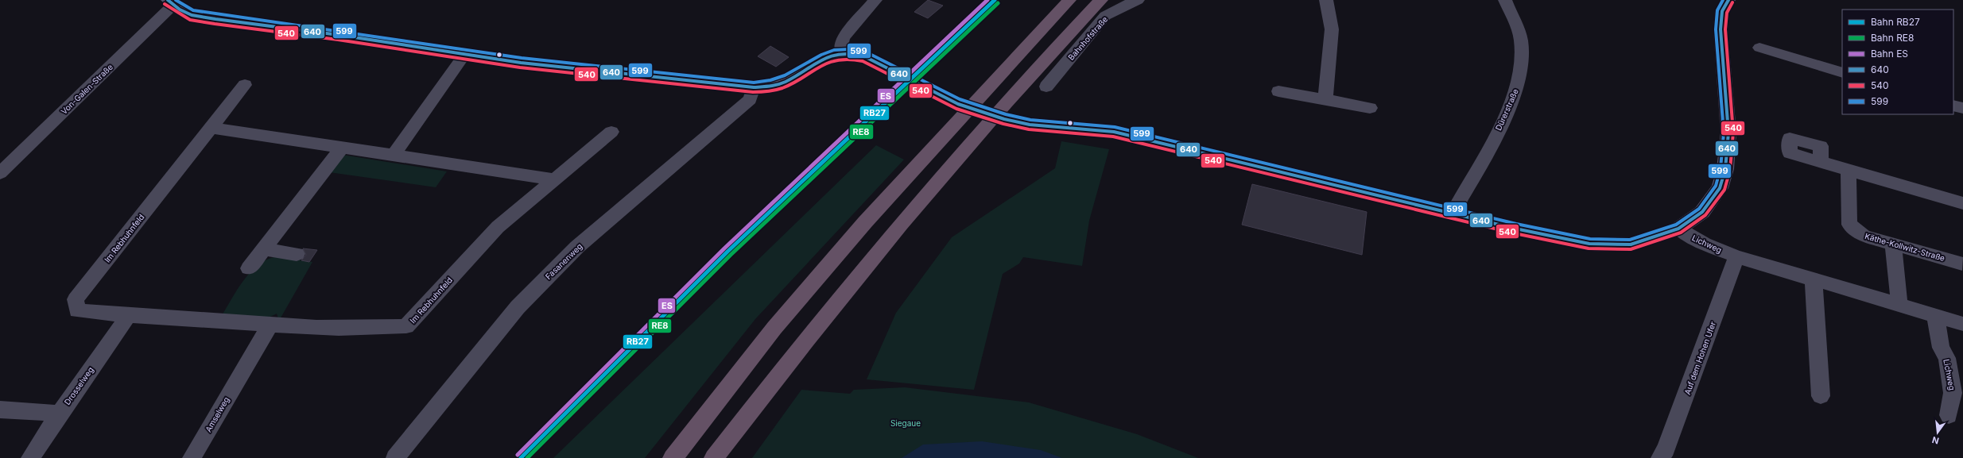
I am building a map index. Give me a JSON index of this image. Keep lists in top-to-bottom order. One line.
{"streets":{"street":["Bahnhofstraße","Von-Galen-Straße","Dürerstraße","Im Rebhuhnfeld","Lichweg","Käthe-Kollwitz-Straße","Fasanenweg","Auf dem Hohen Ufer","Drosselweg","Amselweg"]},"crossings":[["Im Rebhuhnfeld","Drosselweg"],["Im Rebhuhnfeld","Amselweg"],["Lichweg","Auf dem Hohen Ufer"]],"parks":["Siegaue"],"lines":["rail line RB27","rail line ES","transit line 640","transit line 599","transit line 540","rail line RE8"],"legend":["Bahn RB27","Bahn RE8","Bahn ES","640","540","599"],"north":"bottom"}
